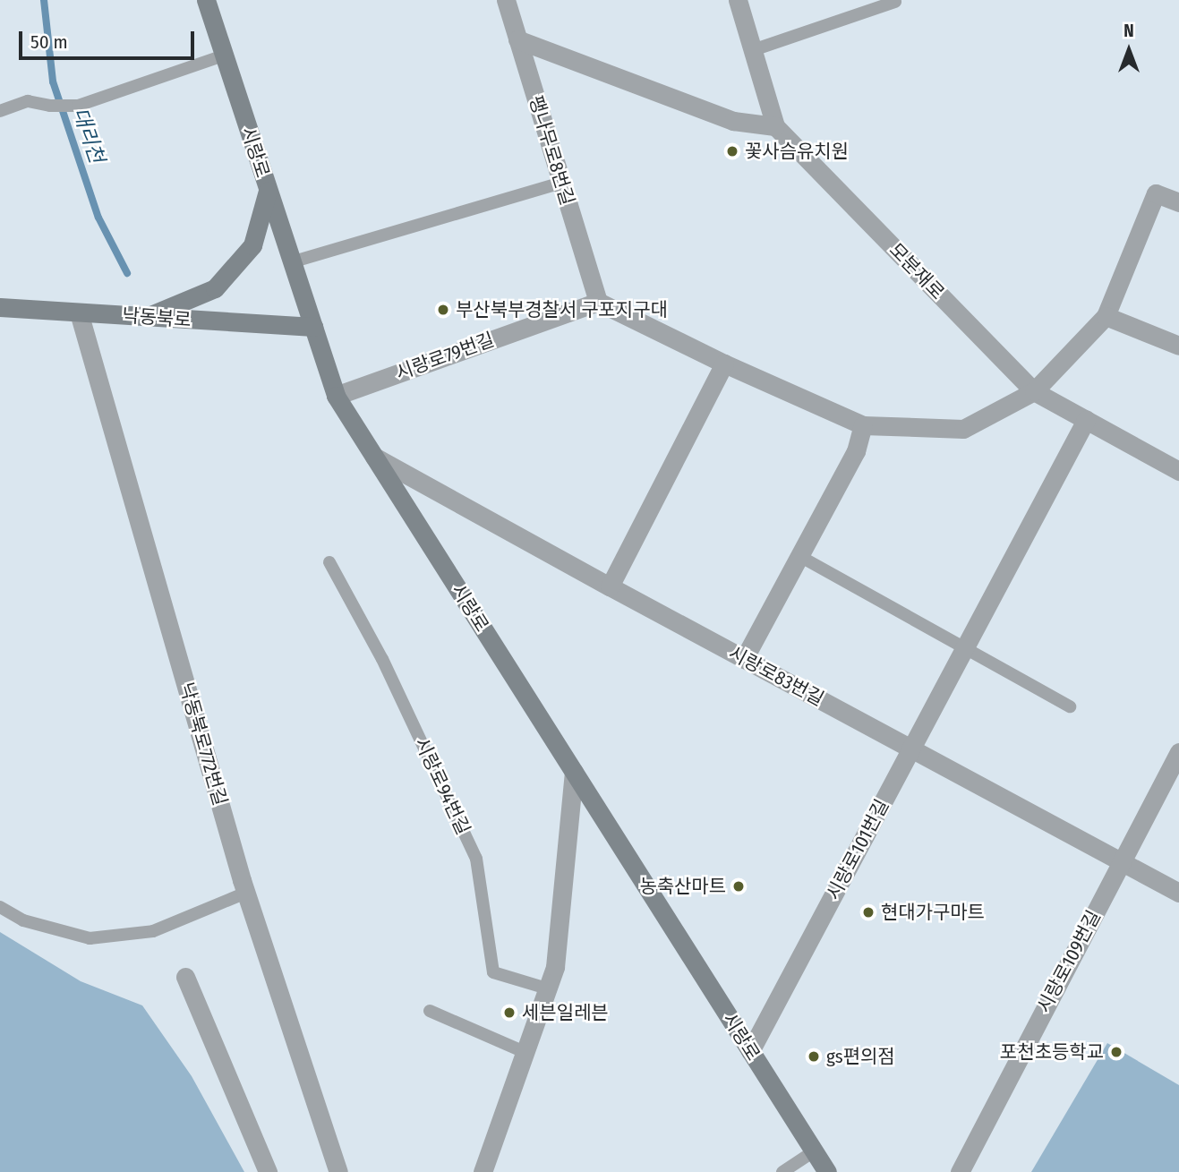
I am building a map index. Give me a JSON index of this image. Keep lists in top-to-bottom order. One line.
{"streets":{"main road":["시랑로","낙동북로"],"street":["팽나무로8번길","모분재로","시랑로79번길","시랑로83번길","낙동북로772번길","시랑로101번길","시랑로109번길"],"lane":["시랑로94번길"]},"crossings":[["팽나무로8번길","시랑로79번길"],["시랑로","낙동북로"],["시랑로","시랑로79번길"],["시랑로","시랑로83번길"],["시랑로","시랑로101번길"],["모분재로","시랑로101번길"],["낙동북로","낙동북로772번길"],["시랑로83번길","시랑로101번길"],["시랑로83번길","시랑로109번길"]],"water":["대리천"],"places":["꽃사슴유치원","부산북부경찰서 구포지구대","농축산마트","현대가구마트","세븐일레븐","포천초등학교","gs편의점"],"scale_bar":"50 m","north":"top"}
